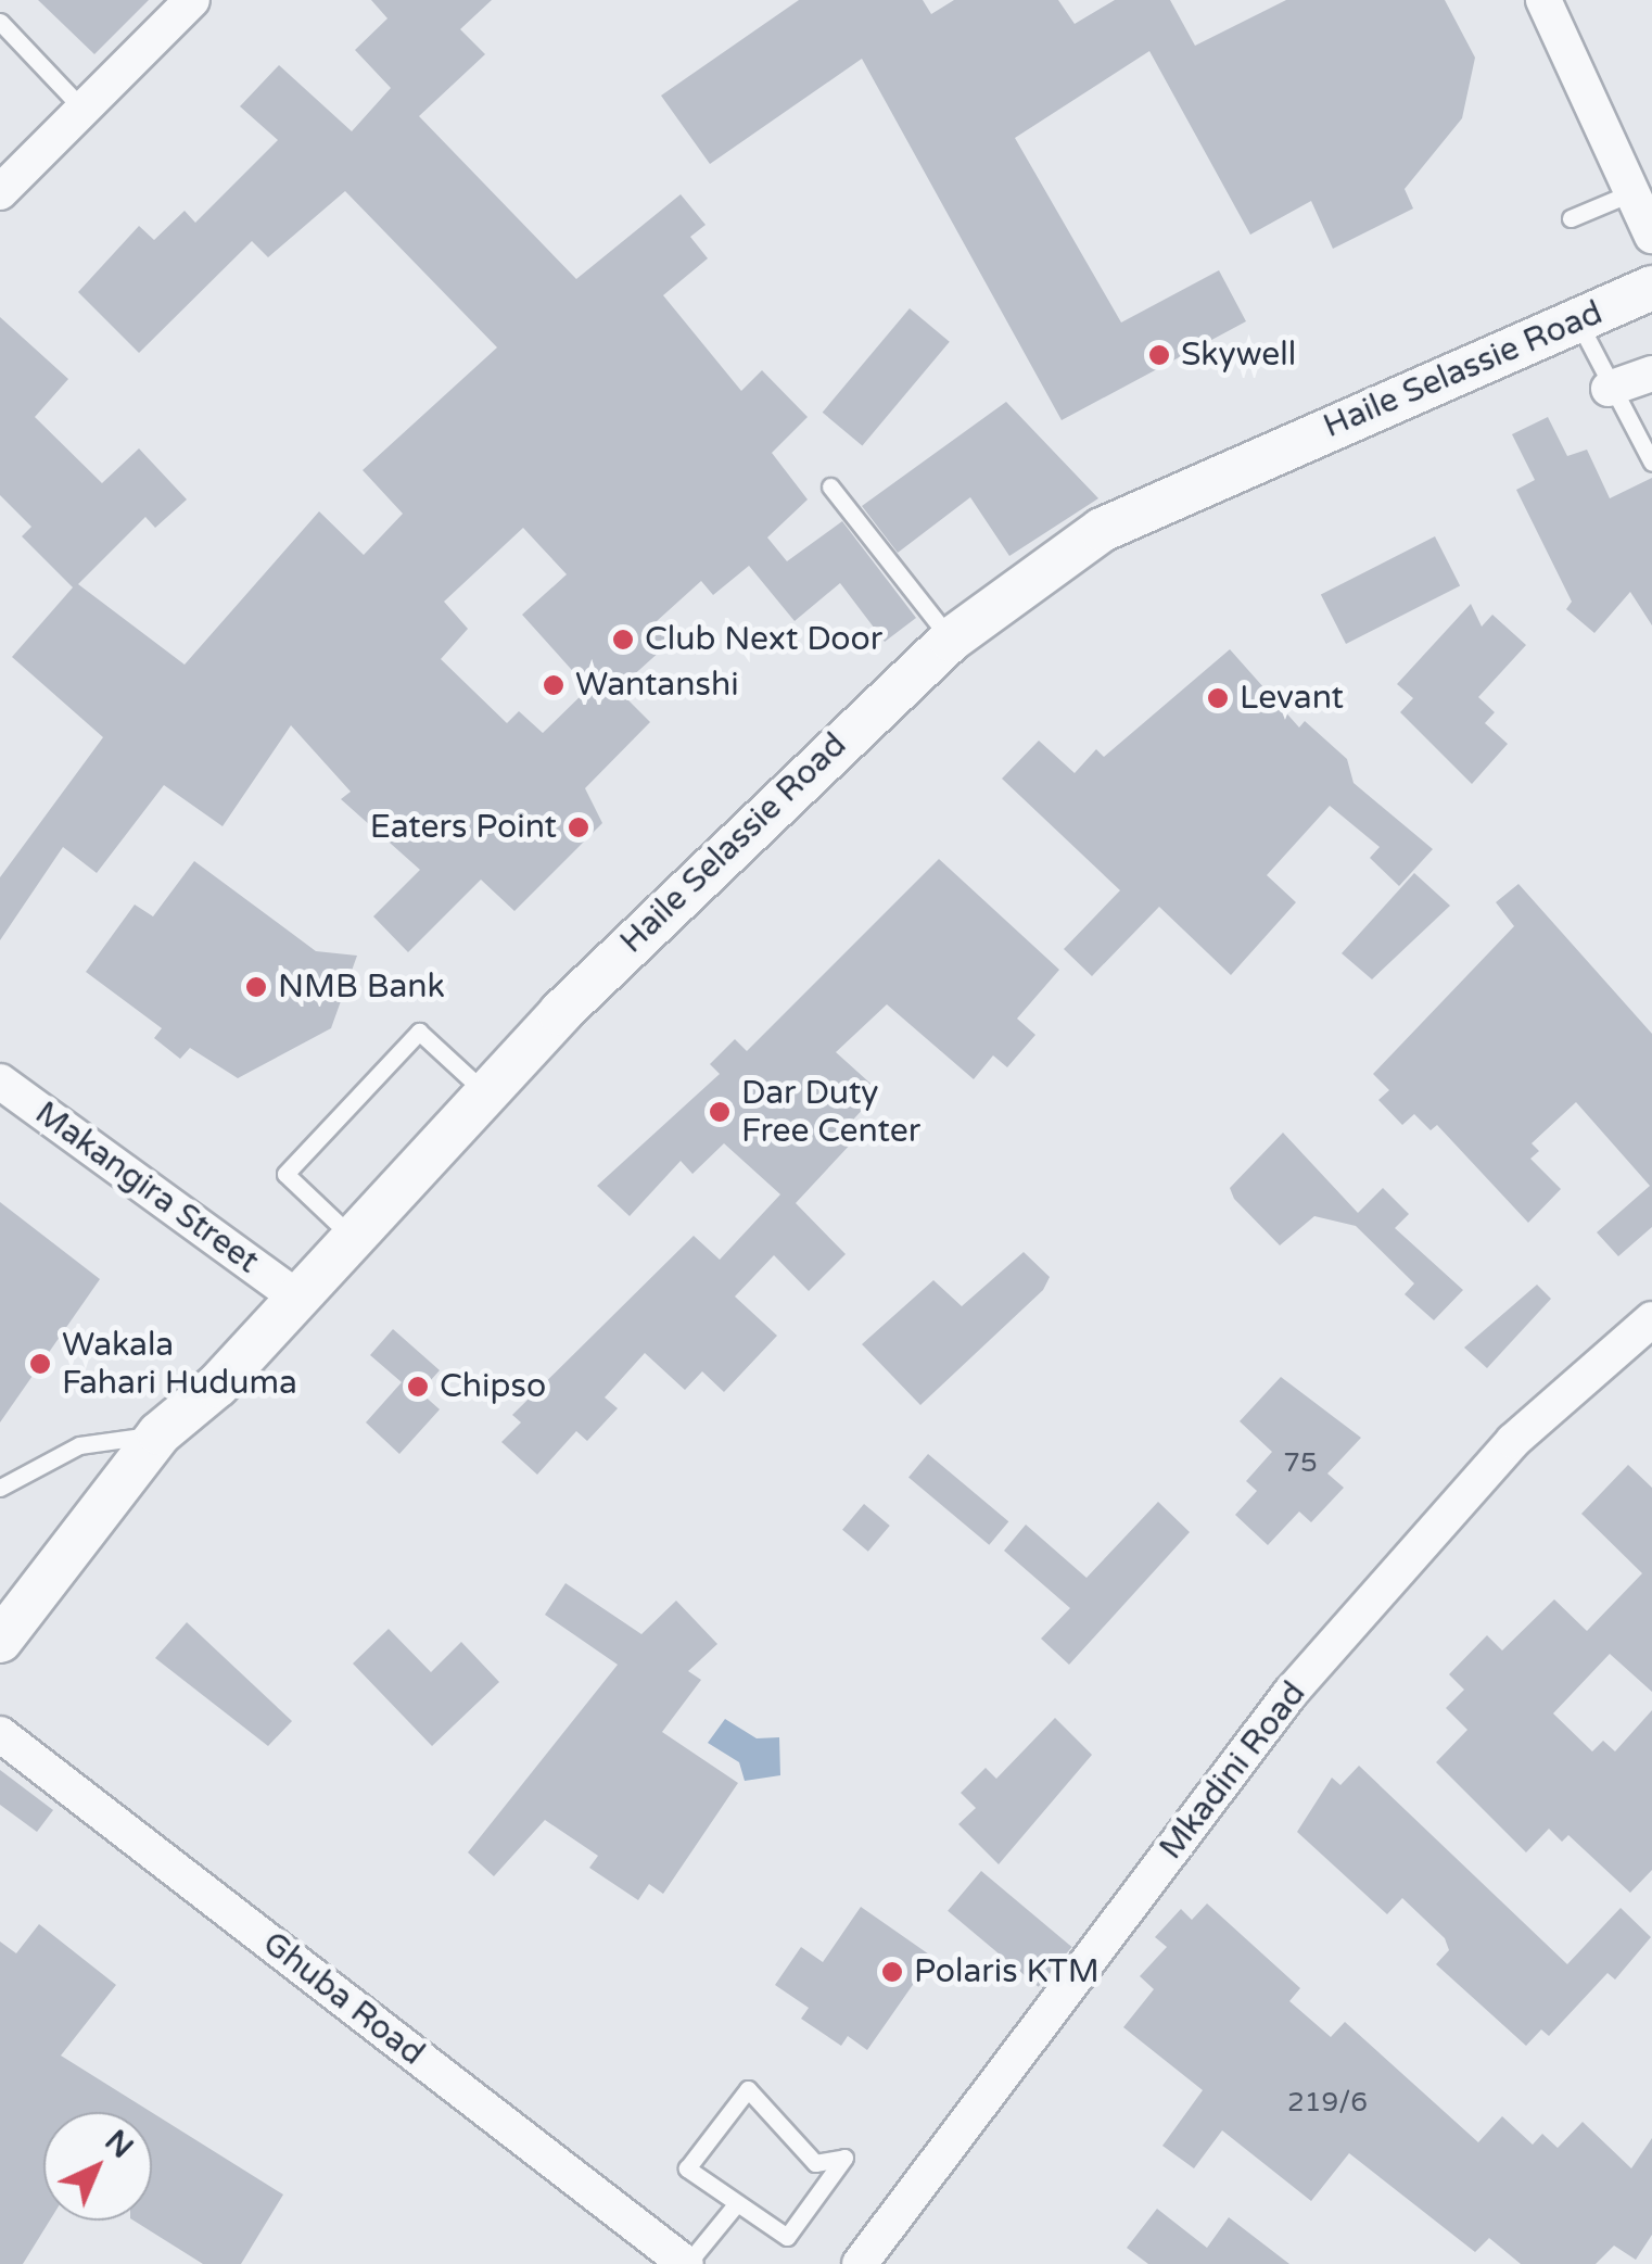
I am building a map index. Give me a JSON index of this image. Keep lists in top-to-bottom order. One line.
{"streets":{"street":["Haile Selassie Road","Makangira Street","Mkadini Road","Ghuba Road"]},"crossings":[["Haile Selassie Road","Makangira Street"]],"places":["Skywell","Club Next Door","Wantanshi","Levant","Eaters Point","NMB Bank","Dar Duty Free Center","Wakala Fahari Huduma","Chipso","Polaris KTM"],"house_numbers":["75","219/6"],"north":"top right"}
